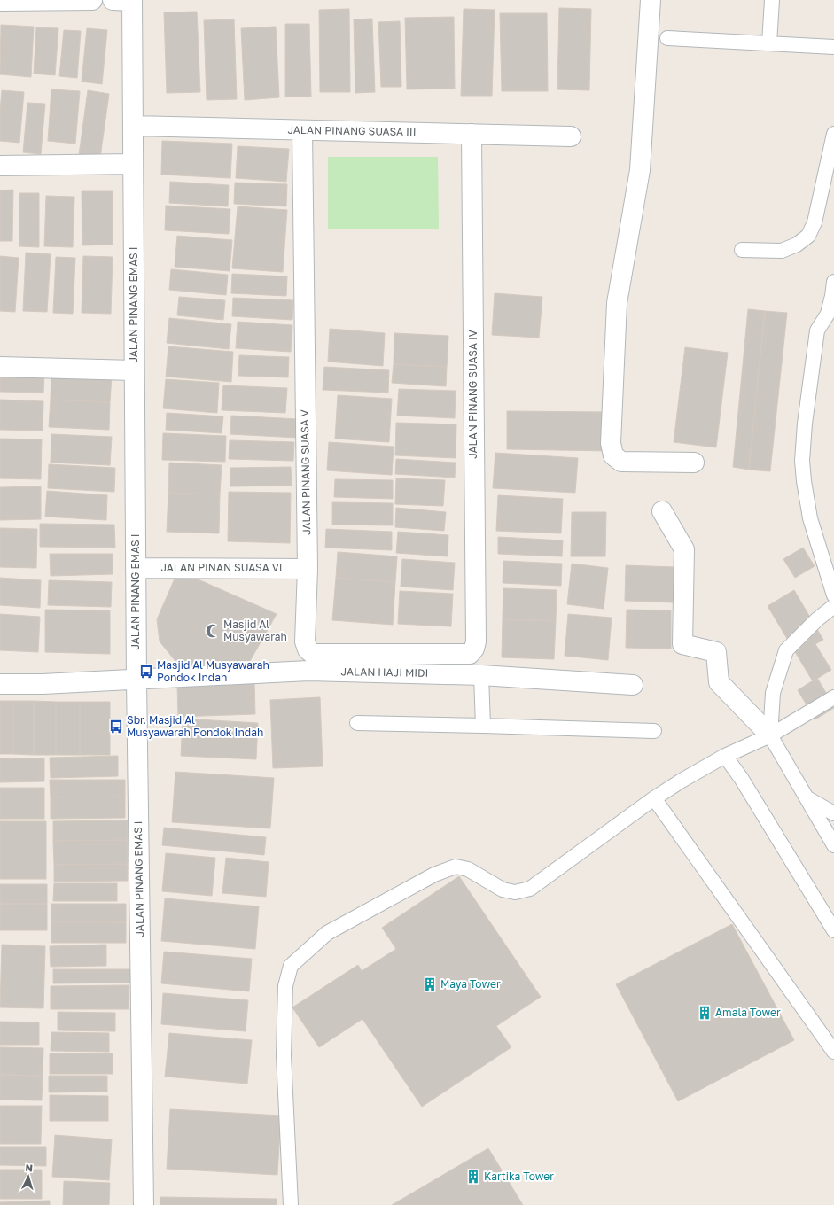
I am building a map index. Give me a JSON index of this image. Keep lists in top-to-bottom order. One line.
{"streets":{"street":["JALAN PINANG SUASA III","JALAN PINANG EMAS I","JALAN PINANG SUASA IV","JALAN PINANG SUASA V","JALAN PINAN SUASA VI","JALAN HAJI MIDI"]},"crossings":[["JALAN PINANG SUASA III","JALAN PINANG EMAS I"],["JALAN PINANG SUASA III","JALAN PINANG SUASA IV"],["JALAN PINANG SUASA III","JALAN PINANG SUASA V"],["JALAN PINANG EMAS I","JALAN PINAN SUASA VI"],["JALAN PINANG EMAS I","JALAN HAJI MIDI"],["JALAN PINANG SUASA IV","JALAN PINANG SUASA V"],["JALAN PINANG SUASA V","JALAN PINAN SUASA VI"]],"places":{"mosque":["Masjid Al Musyawarah"],"bus stop":["Masjid Al Musyawarah Pondok Indah","Sbr. Masjid Al Musyawarah Pondok Indah"],"building":["Maya Tower","Amala Tower","Kartika Tower"]},"north":"top"}
